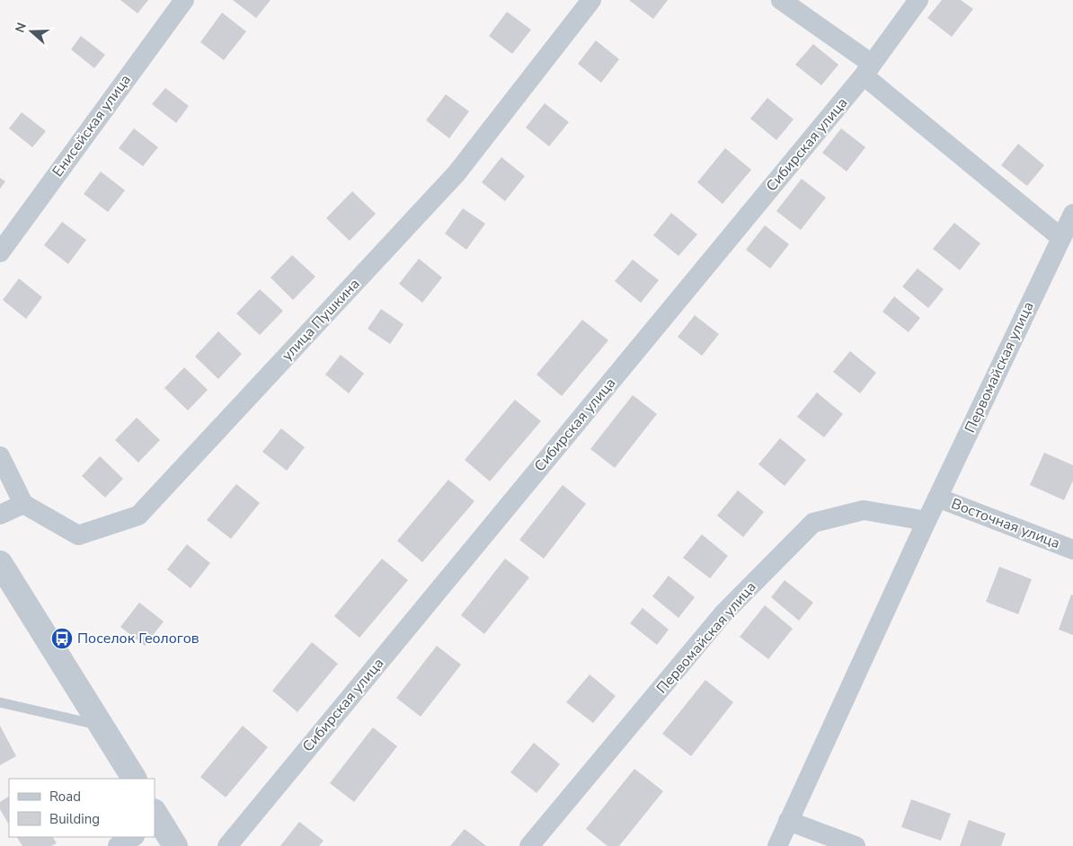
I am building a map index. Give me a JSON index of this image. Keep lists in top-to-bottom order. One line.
{"streets":{"street":["Енисейская улица","Сибирская улица","улица Пушкина","Первомайская улица","Восточная улица"]},"crossings":[["Первомайская улица","Восточная улица"]],"places":{"bus stop":["Поселок Геологов"]},"legend":["Road","Building"],"north":"left"}
